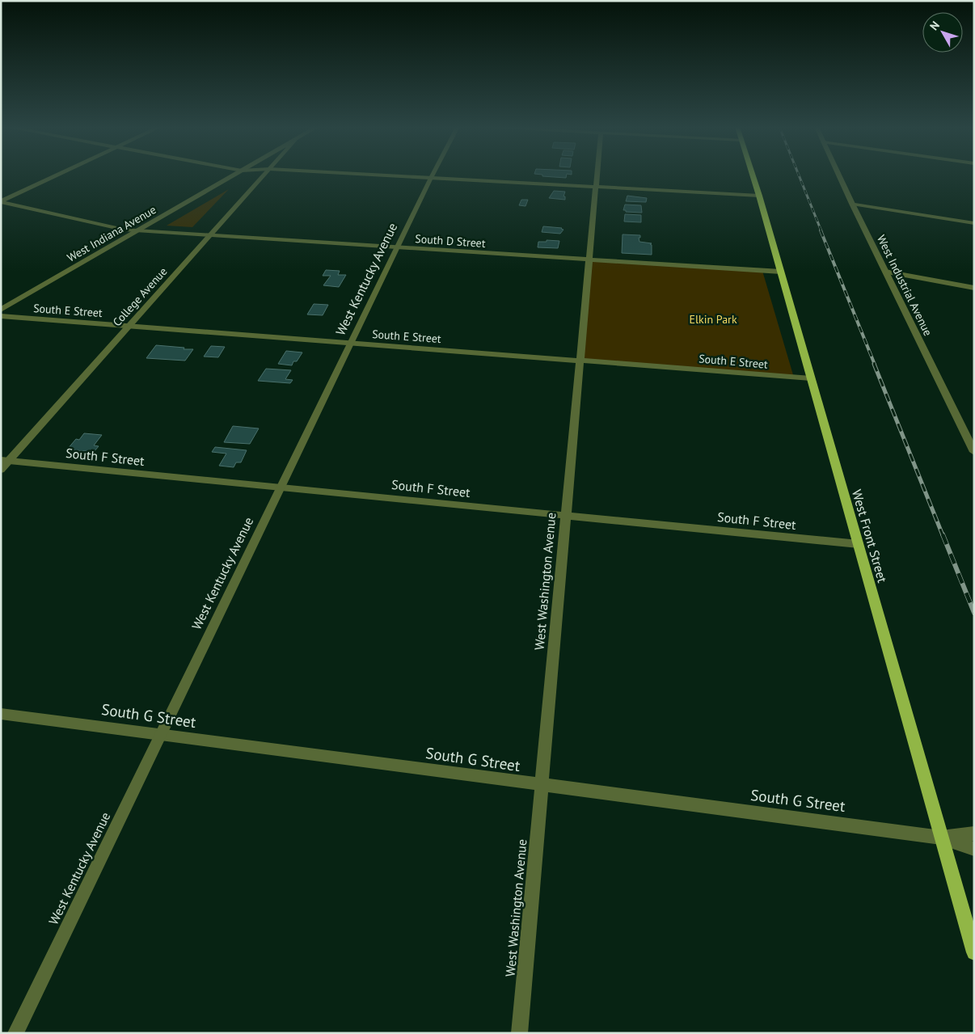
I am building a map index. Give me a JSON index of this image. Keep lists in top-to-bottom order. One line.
{"streets":{"main road":["West Front Street"],"street":["West Indiana Avenue","South D Street","West Kentucky Avenue","West Industrial Avenue","College Avenue","South E Street","South F Street","West Washington Avenue","South G Street"]},"crossings":[["West Indiana Avenue","South D Street"],["South D Street","West Kentucky Avenue"],["South D Street","College Avenue"],["South D Street","West Front Street"],["South D Street","West Washington Avenue"],["West Kentucky Avenue","South E Street"],["West Kentucky Avenue","South F Street"],["West Kentucky Avenue","South G Street"],["College Avenue","South E Street"],["College Avenue","South F Street"],["South E Street","West Front Street"],["South E Street","West Washington Avenue"],["South F Street","West Front Street"],["South F Street","West Washington Avenue"],["West Front Street","South G Street"],["West Washington Avenue","South G Street"]],"parks":["Elkin Park"],"north":"top left"}
